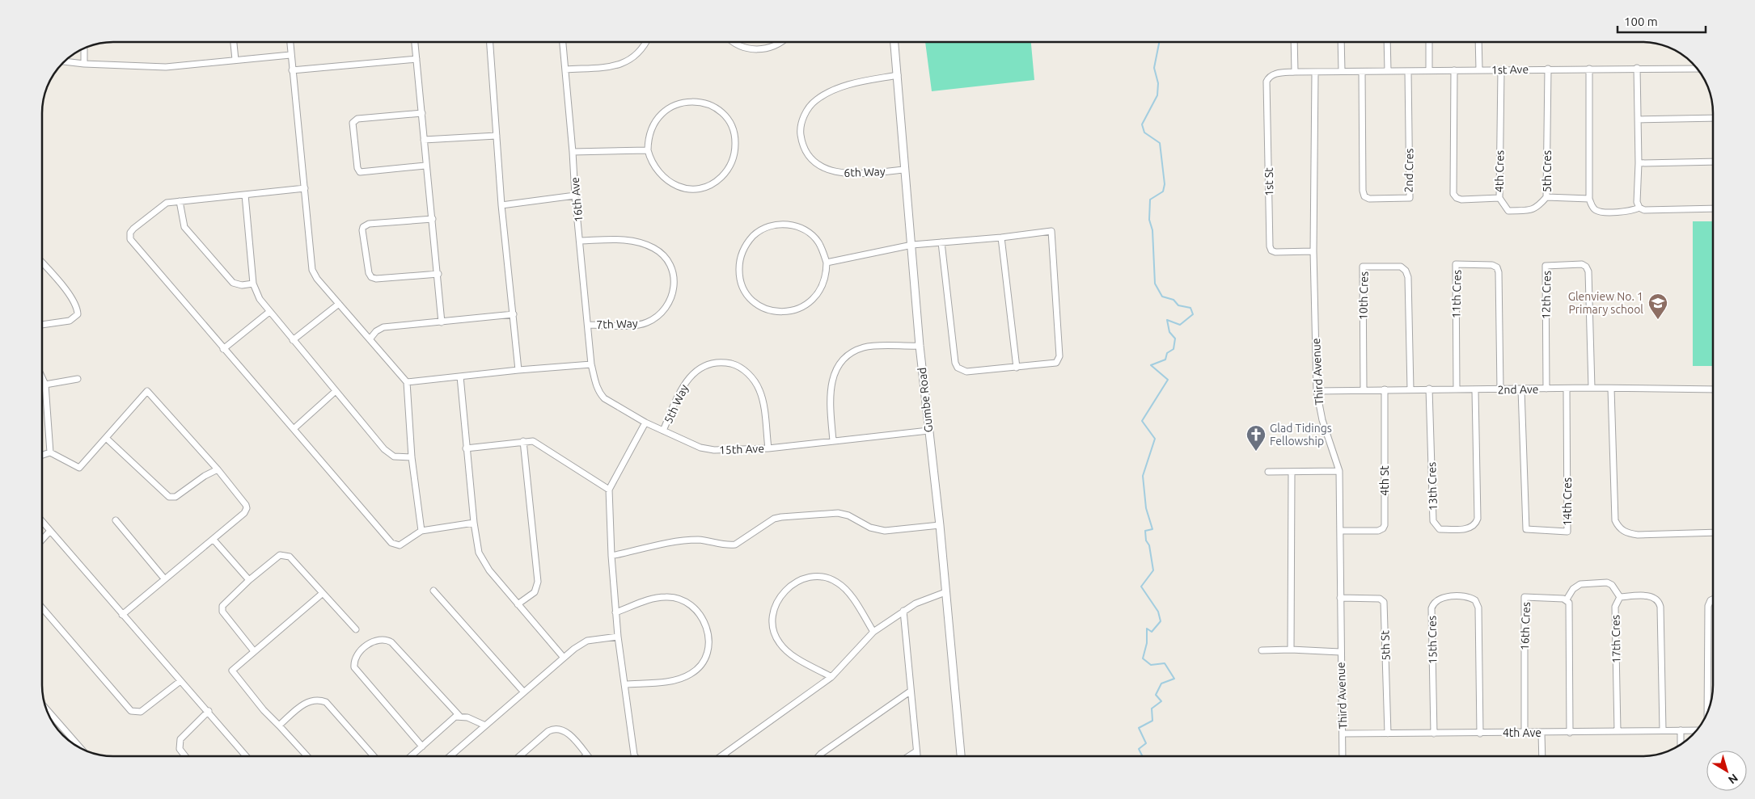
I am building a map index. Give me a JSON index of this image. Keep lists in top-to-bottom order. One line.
{"streets":{"street":["1st Ave","2nd Cres","4th Cres","5th Cres","6th Way","1st St","16th Ave","11th Cres","12th Cres","10th Cres","7th Way","Third Avenue","2nd Ave","Gumbe Road","5th Way","15th Ave","4th St","13th Cres","14th Cres","16th Cres","17th Cres","15th Cres","5th St","4th Ave"]},"crossings":[["1st Ave","2nd Cres"],["1st Ave","4th Cres"],["1st Ave","5th Cres"],["1st Ave","1st St"],["1st Ave","Third Avenue"],["6th Way","Gumbe Road"],["1st St","Third Avenue"],["16th Ave","7th Way"],["16th Ave","15th Ave"],["11th Cres","2nd Ave"],["12th Cres","2nd Ave"],["10th Cres","2nd Ave"],["Third Avenue","2nd Ave"],["Third Avenue","4th St"],["Third Avenue","5th St"],["Third Avenue","4th Ave"],["2nd Ave","4th St"],["2nd Ave","13th Cres"],["2nd Ave","14th Cres"],["Gumbe Road","15th Ave"],["5th Way","15th Ave"],["16th Cres","4th Ave"],["17th Cres","4th Ave"],["15th Cres","4th Ave"],["5th St","4th Ave"]],"places":{"school or university":["Glenview No. 1 Primary school"],"church":["Glad Tidings Fellowship"]},"scale_bar":"100 m","north":"bottom right"}
